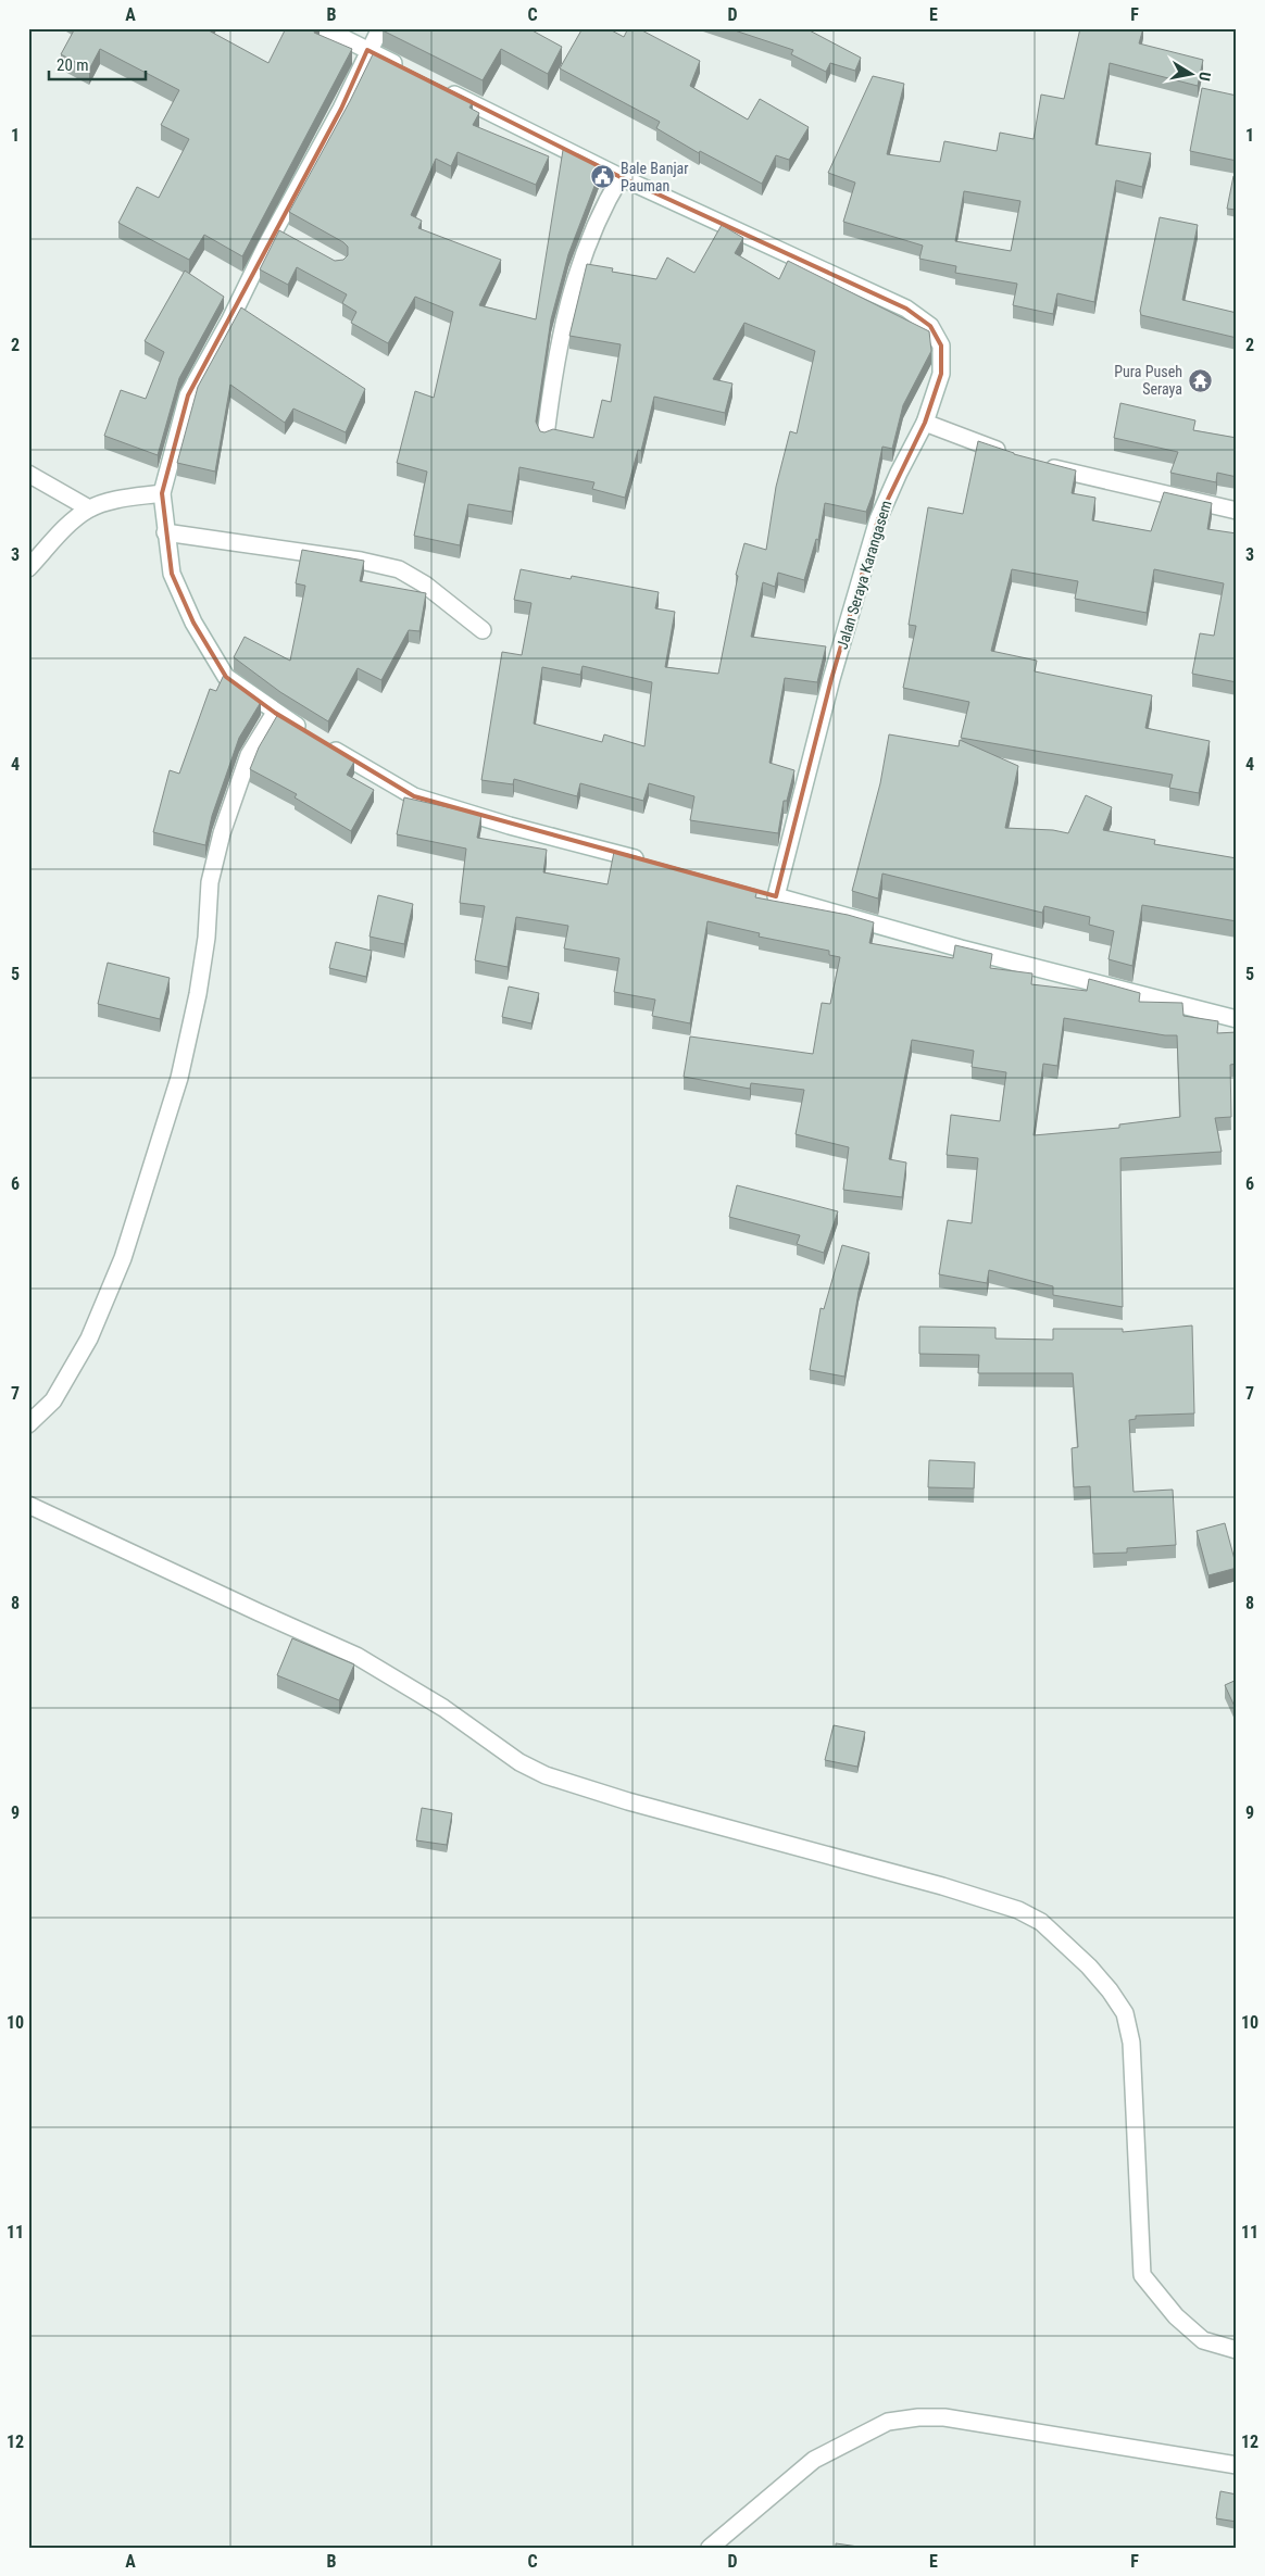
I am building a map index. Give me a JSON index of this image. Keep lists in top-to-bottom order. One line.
{"streets":{"street":["Jalan Seraya Karangasem"]},"places":{"public building":["Bale Banjar Pauman"],"temple":["Pura Puseh Seraya"]},"scale_bar":"20 m","north":"right","grid":{"columns":["A","B","C","D","E","F"],"rows":["1","2","3","4","5","6","7","8","9","10","11","12"]}}
